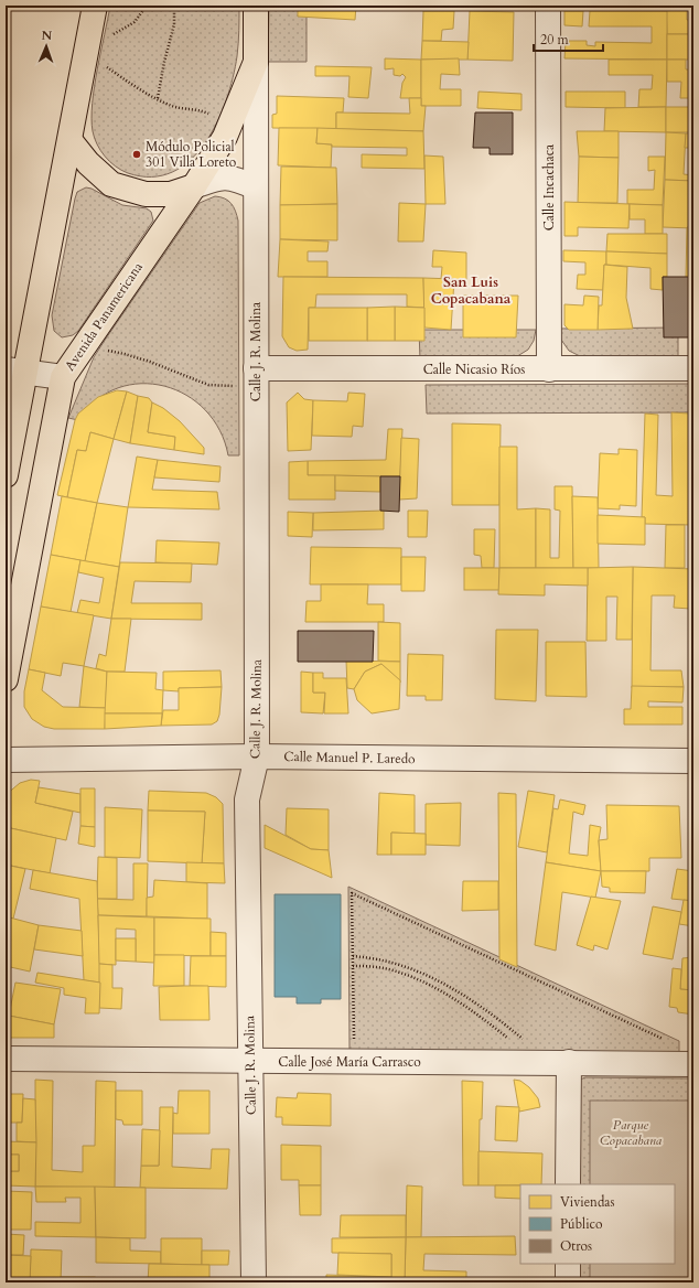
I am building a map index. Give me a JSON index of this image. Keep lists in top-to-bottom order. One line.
{"streets":{"main road":["Avenida Panamericana"],"street":["Calle Incachaca","Calle J. R. Molina","Calle Nicasio Ríos","Calle Manuel P. Laredo","Calle José María Carrasco"]},"crossings":[["Calle Incachaca","Calle Nicasio Ríos"],["Avenida Panamericana","Calle J. R. Molina"],["Calle J. R. Molina","Calle Nicasio Ríos"],["Calle J. R. Molina","Calle Manuel P. Laredo"],["Calle J. R. Molina","Calle José María Carrasco"]],"districts":["San Luis Copacabana"],"parks":["Parque Copacabana"],"places":["Módulo Policial 301 Villa Loreto"],"legend":["Viviendas","Público","Otros"],"scale_bar":"20 m","north":"top"}
